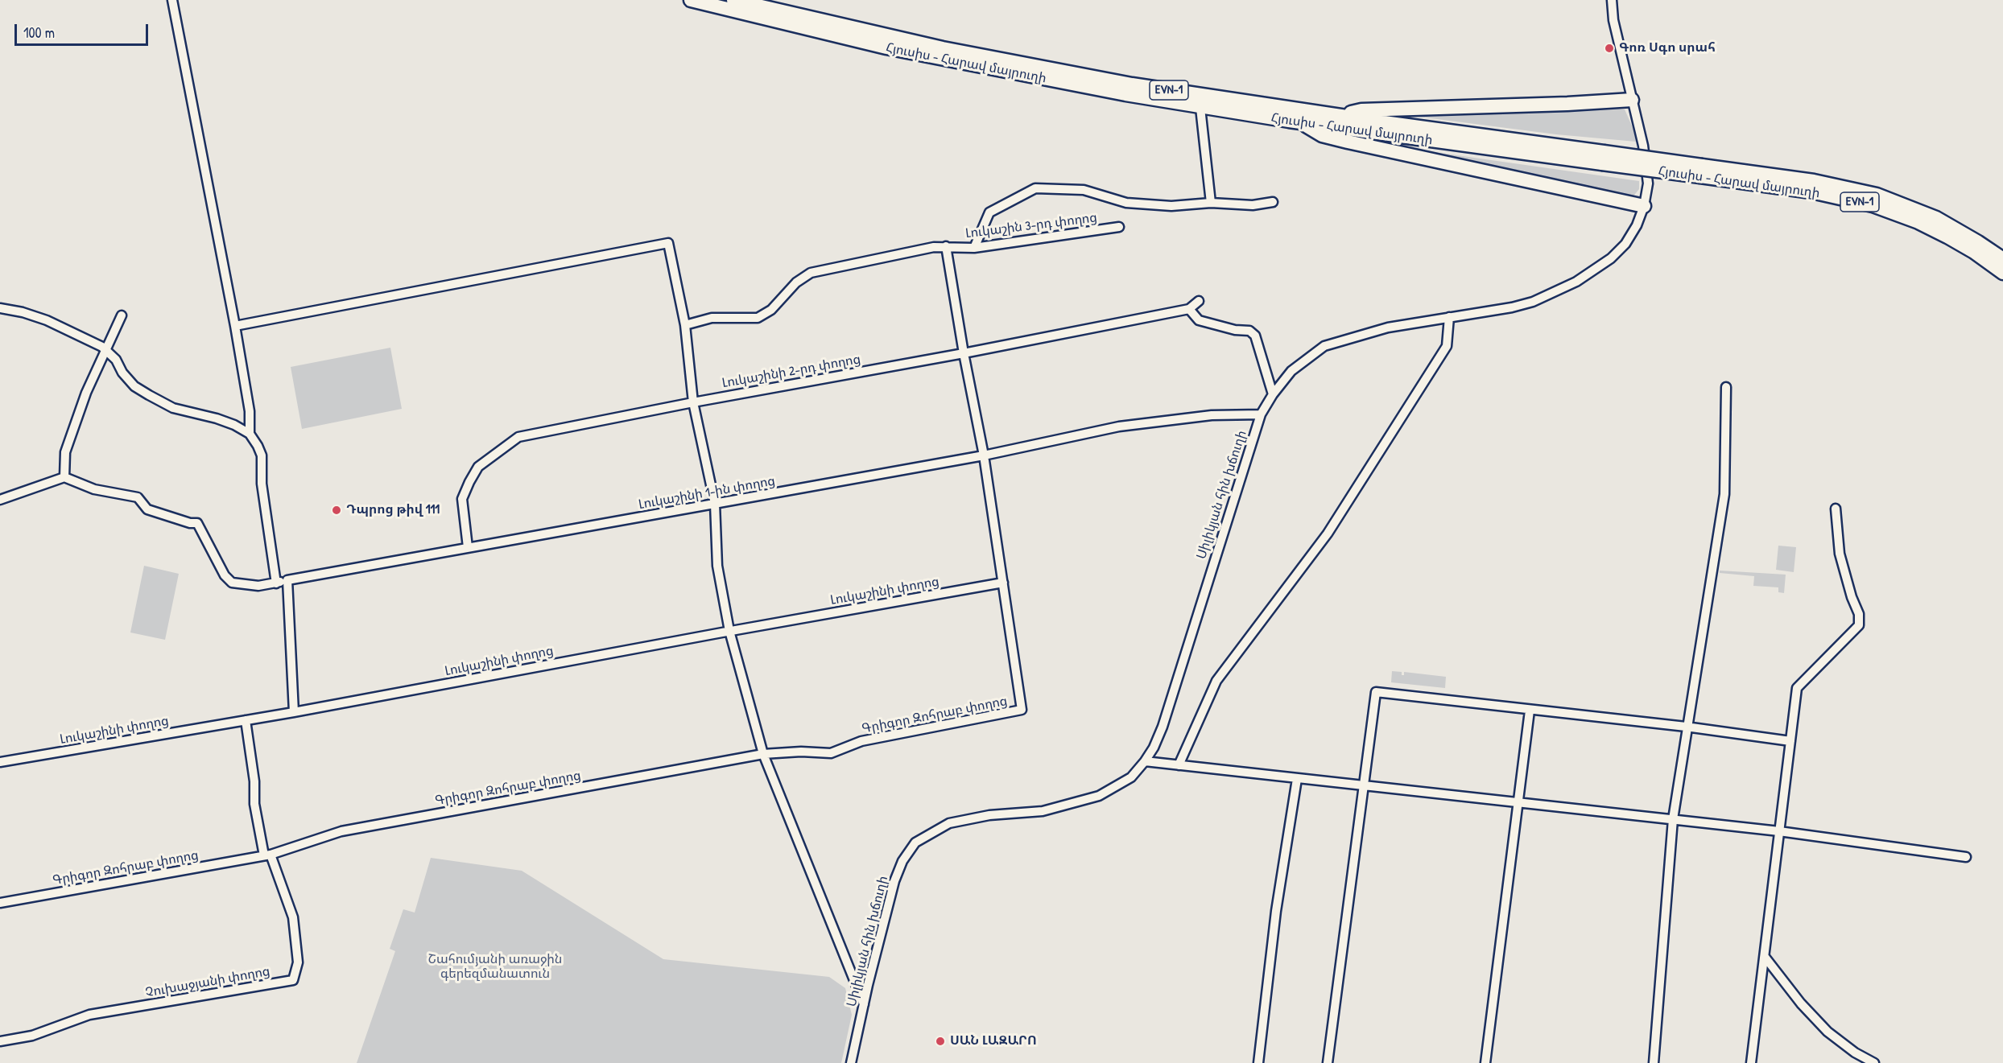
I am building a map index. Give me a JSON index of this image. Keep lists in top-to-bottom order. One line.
{"streets":{"highway":["Հյուսիս - Հարավ մայրուղի","EVN-1"],"street":["Լուկաշին 3-րդ փողոց","Լուկաշինի 2-րդ փողոց","Լուկաշինի 1-ին փողոց","Սիլիկյան հին խճուղի","Լուկաշինի փողոց","Գրիգոր Զոհրաբ փողոց","Չուխաջյանի փողոց"]},"crossings":[["Լուկաշինի 2-րդ փողոց","Լուկաշինի 1-ին փողոց"],["Լուկաշինի 1-ին փողոց","Սիլիկյան հին խճուղի"],["Լուկաշինի փողոց","Գրիգոր Զոհրաբ փողոց"],["Լուկաշինի փողոց","Չուխաջյանի փողոց"],["Գրիգոր Զոհրաբ փողոց","Չուխաջյանի փողոց"]],"parks":["Շահումյանի առաջին գերեզմանատուն"],"places":["Գոռ Սգո սրահ","Դպրոց թիվ 111","ՍԱՆ ԼԱԶԱՐՈ"],"scale_bar":"100 m"}
